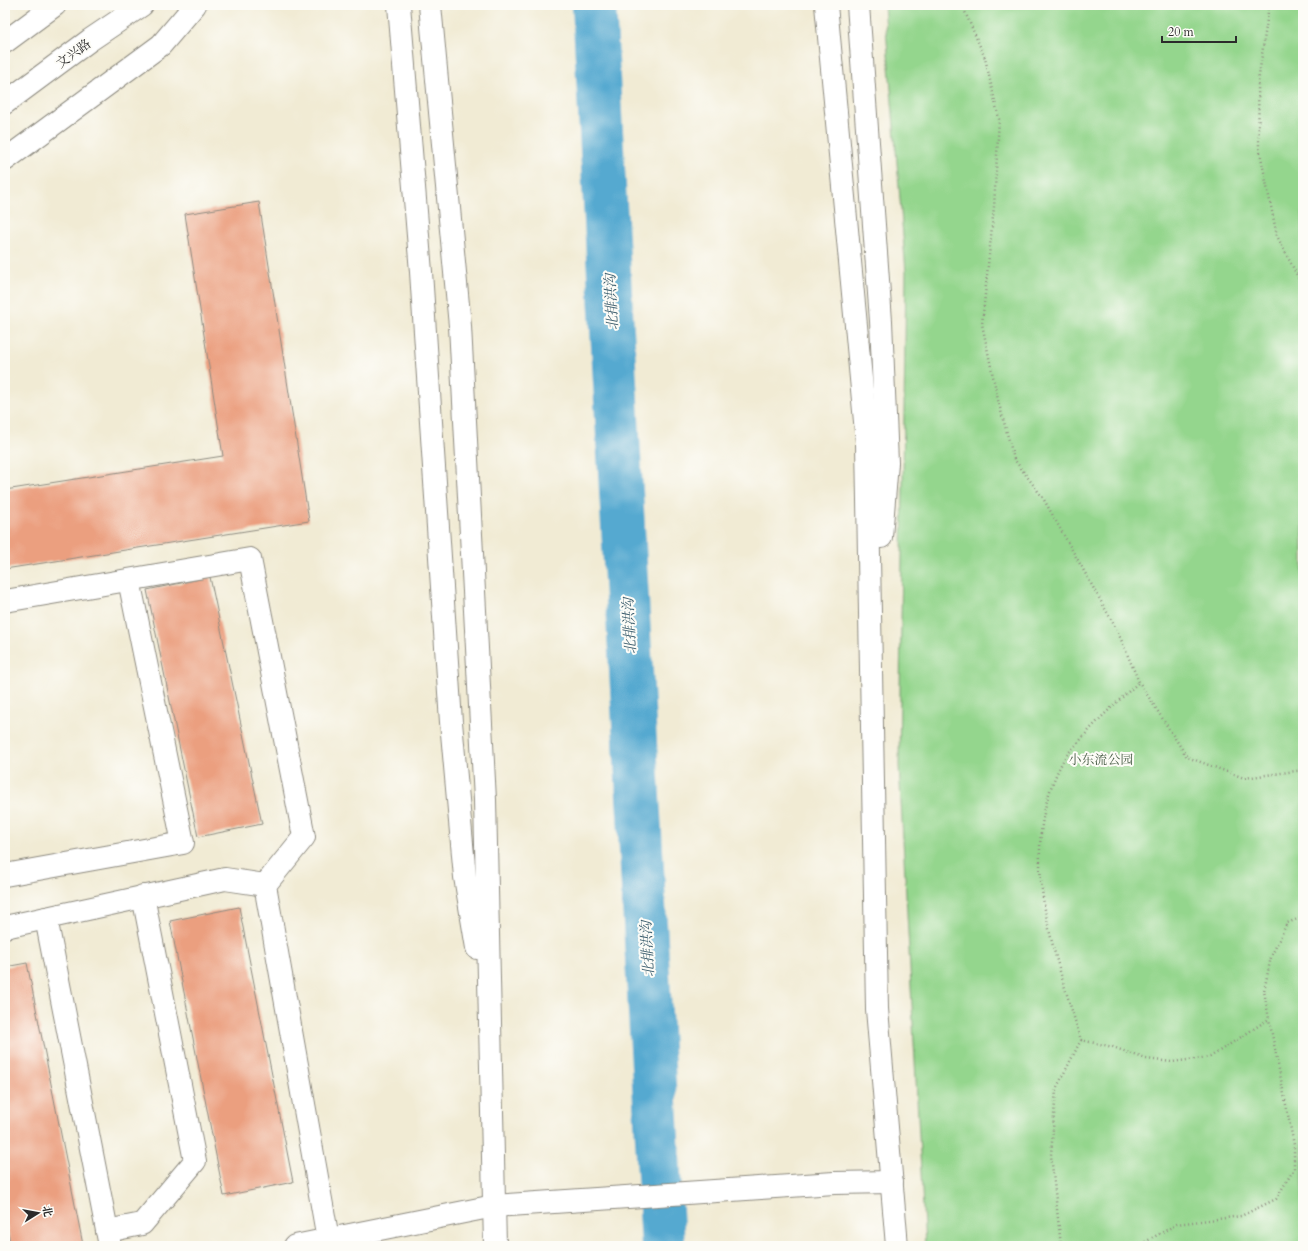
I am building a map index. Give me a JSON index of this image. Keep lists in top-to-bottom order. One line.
{"streets":{"main road":["文兴路"]},"water":["北排洪沟"],"parks":["小东流公园"],"scale_bar":"20 m","north":"right"}
